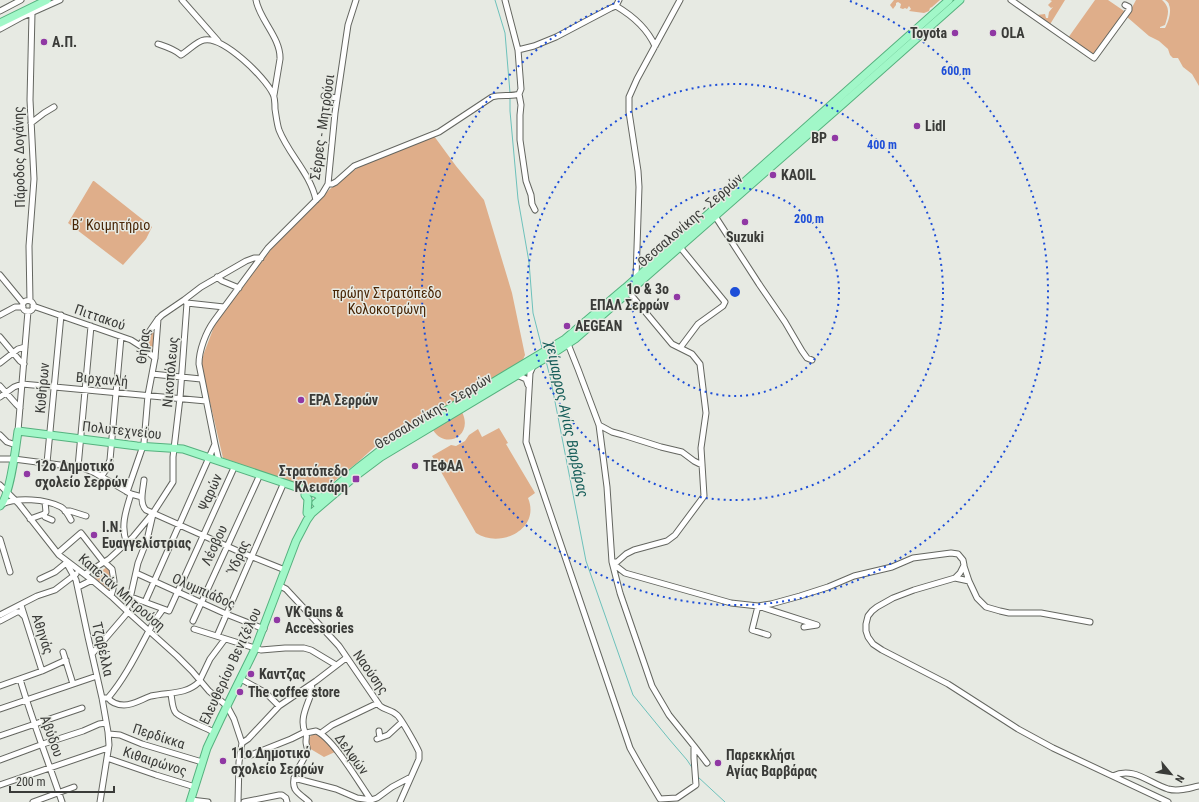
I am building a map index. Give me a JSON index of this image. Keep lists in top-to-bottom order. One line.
{"streets":{"main road":["Θεσσαλονίκης - Σερρών","Πολυτεχνείου","Ελευθερίου Βενιζέλου"],"street":["Σέρρες - Μητρούσι","Πάροδος Δογάνης","Πιττακού","Θήρας","Νικοπόλεως","Βιρχανλή","Κυθήρων","Ψαρών","Λέσβου","Ύδρας","Ολυμπιάδος","Καπετάν Μητρούση","Αθηνάς","Τζαβέλλα","Ναούσης","Αβύδου","Περδίκκα","Δελφών","Κιθαιρώνος"]},"crossings":[["Σέρρες - Μητρούσι","Βιρχανλή"],["Σέρρες - Μητρούσι","Πολυτεχνείου"],["Πάροδος Δογάνης","Πιττακού"],["Θεσσαλονίκης - Σερρών","Πολυτεχνείου"],["Θεσσαλονίκης - Σερρών","Ελευθερίου Βενιζέλου"],["Πιττακού","Θήρας"],["Πιττακού","Κυθήρων"],["Θήρας","Βιρχανλή"],["Θήρας","Πολυτεχνείου"],["Νικοπόλεως","Βιρχανλή"],["Νικοπόλεως","Πολυτεχνείου"],["Βιρχανλή","Κυθήρων"],["Κυθήρων","Πολυτεχνείου"],["Πολυτεχνείου","Ψαρών"],["Πολυτεχνείου","Λέσβου"],["Πολυτεχνείου","Ύδρας"],["Πολυτεχνείου","Ελευθερίου Βενιζέλου"],["Ψαρών","Ολυμπιάδος"],["Ψαρών","Καπετάν Μητρούση"],["Ψαρών","Τζαβέλλα"],["Λέσβου","Ολυμπιάδος"],["Ύδρας","Ολυμπιάδος"],["Ολυμπιάδος","Ελευθερίου Βενιζέλου"],["Καπετάν Μητρούση","Τζαβέλλα"],["Καπετάν Μητρούση","Ελευθερίου Βενιζέλου"],["Τζαβέλλα","Περδίκκα"],["Τζαβέλλα","Κιθαιρώνος"],["Ελευθερίου Βενιζέλου","Ναούσης"],["Ελευθερίου Βενιζέλου","Περδίκκα"],["Ελευθερίου Βενιζέλου","Κιθαιρώνος"]],"water":["χείμαρρος Αγίας Βαρβάρας"],"parks":["Β΄ Κοιμητήριο","πρώην Στρατόπεδο Κολοκοτρώνη"],"places":{"other":["Toyota","OLA","Α.Π.","Lidl","BP","KAOIL","Suzuki","1ο & 3ο ΕΠΑΛ Σερρών","AEGEAN","ΕΡΑ Σερρών","ΤΕΦΑΑ","12ο Δημοτικό σχολείο Σερρών","Ι.Ν. Ευαγγελίστριας","VK Guns & Accessories","Καντζας","The coffee store","11ο Δημοτικό σχολείο Σερρών","Παρεκκλήσι Αγίας Βαρβάρας"],"transit":["Στρατόπεδο Κλεισάρη"]},"scale_bar":"200 m","north":"bottom right","rings":["600 m","400 m","200 m"]}
